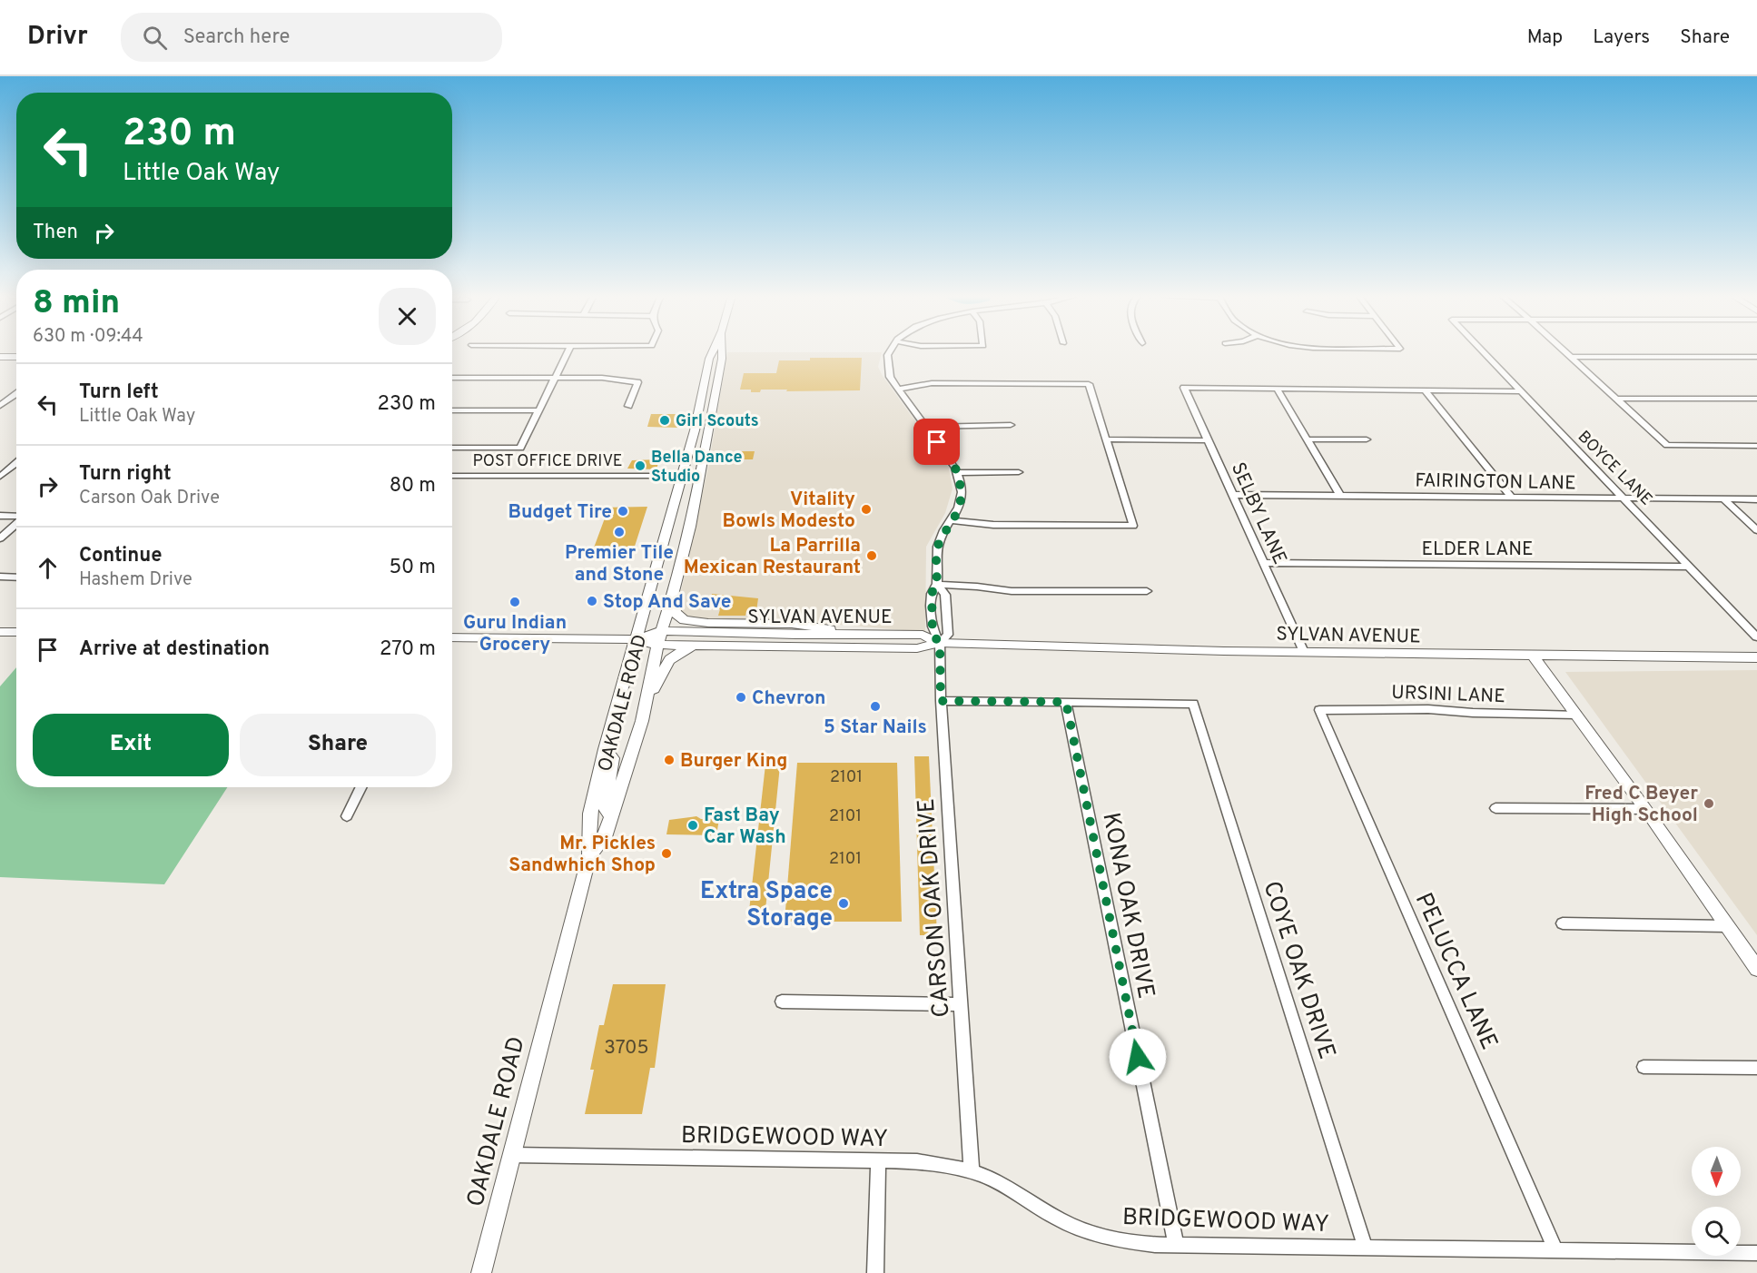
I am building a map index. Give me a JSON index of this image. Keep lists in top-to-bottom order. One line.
{"streets":{"main road":["SYLVAN AVENUE","OAKDALE ROAD"],"street":["POST OFFICE DRIVE","BOYCE LANE","FAIRINGTON LANE","SELBY LANE","ELDER LANE","URSINI LANE","KONA OAK DRIVE","CARSON OAK DRIVE","COYE OAK DRIVE","PELUCCA LANE","BRIDGEWOOD WAY"]},"crossings":[["POST OFFICE DRIVE","OAKDALE ROAD"],["BOYCE LANE","FAIRINGTON LANE"],["BOYCE LANE","ELDER LANE"],["FAIRINGTON LANE","SELBY LANE"],["SELBY LANE","ELDER LANE"],["SELBY LANE","SYLVAN AVENUE"],["SYLVAN AVENUE","OAKDALE ROAD"],["SYLVAN AVENUE","CARSON OAK DRIVE"],["URSINI LANE","PELUCCA LANE"],["OAKDALE ROAD","BRIDGEWOOD WAY"],["KONA OAK DRIVE","COYE OAK DRIVE"],["KONA OAK DRIVE","BRIDGEWOOD WAY"],["CARSON OAK DRIVE","BRIDGEWOOD WAY"],["COYE OAK DRIVE","BRIDGEWOOD WAY"],["PELUCCA LANE","BRIDGEWOOD WAY"]],"places":["Girl Scouts","Bella Dance Studio","Vitality Bowls Modesto","Budget Tire","Premier Tile and Stone","La Parrilla Mexican Restaurant","Stop And Save","Guru Indian Grocery","Chevron","5 Star Nails","Burger King","Fred C Beyer High School","Fast Bay Car Wash","Mr. Pickles Sandwhich Shop","Extra Space Storage"],"house_numbers":["2101","2101","2101","3705"],"north":"bottom","page":{"header":"Drivr","search":"Search here","nav":["Map","Layers","Share"],"turn":["230 m","Little Oak Way"],"then":"Then","heading":["8 min","630 m · 09:44"],"list":[{"name":"Turn left","note":"Little Oak Way","value":"230 m"},{"name":"Turn right","note":"Carson Oak Drive","value":"80 m"},{"name":"Continue","note":"Hashem Drive","value":"50 m"},{"name":"Arrive at destination","value":"270 m"}],"buttons":["Exit","Share"]}}
